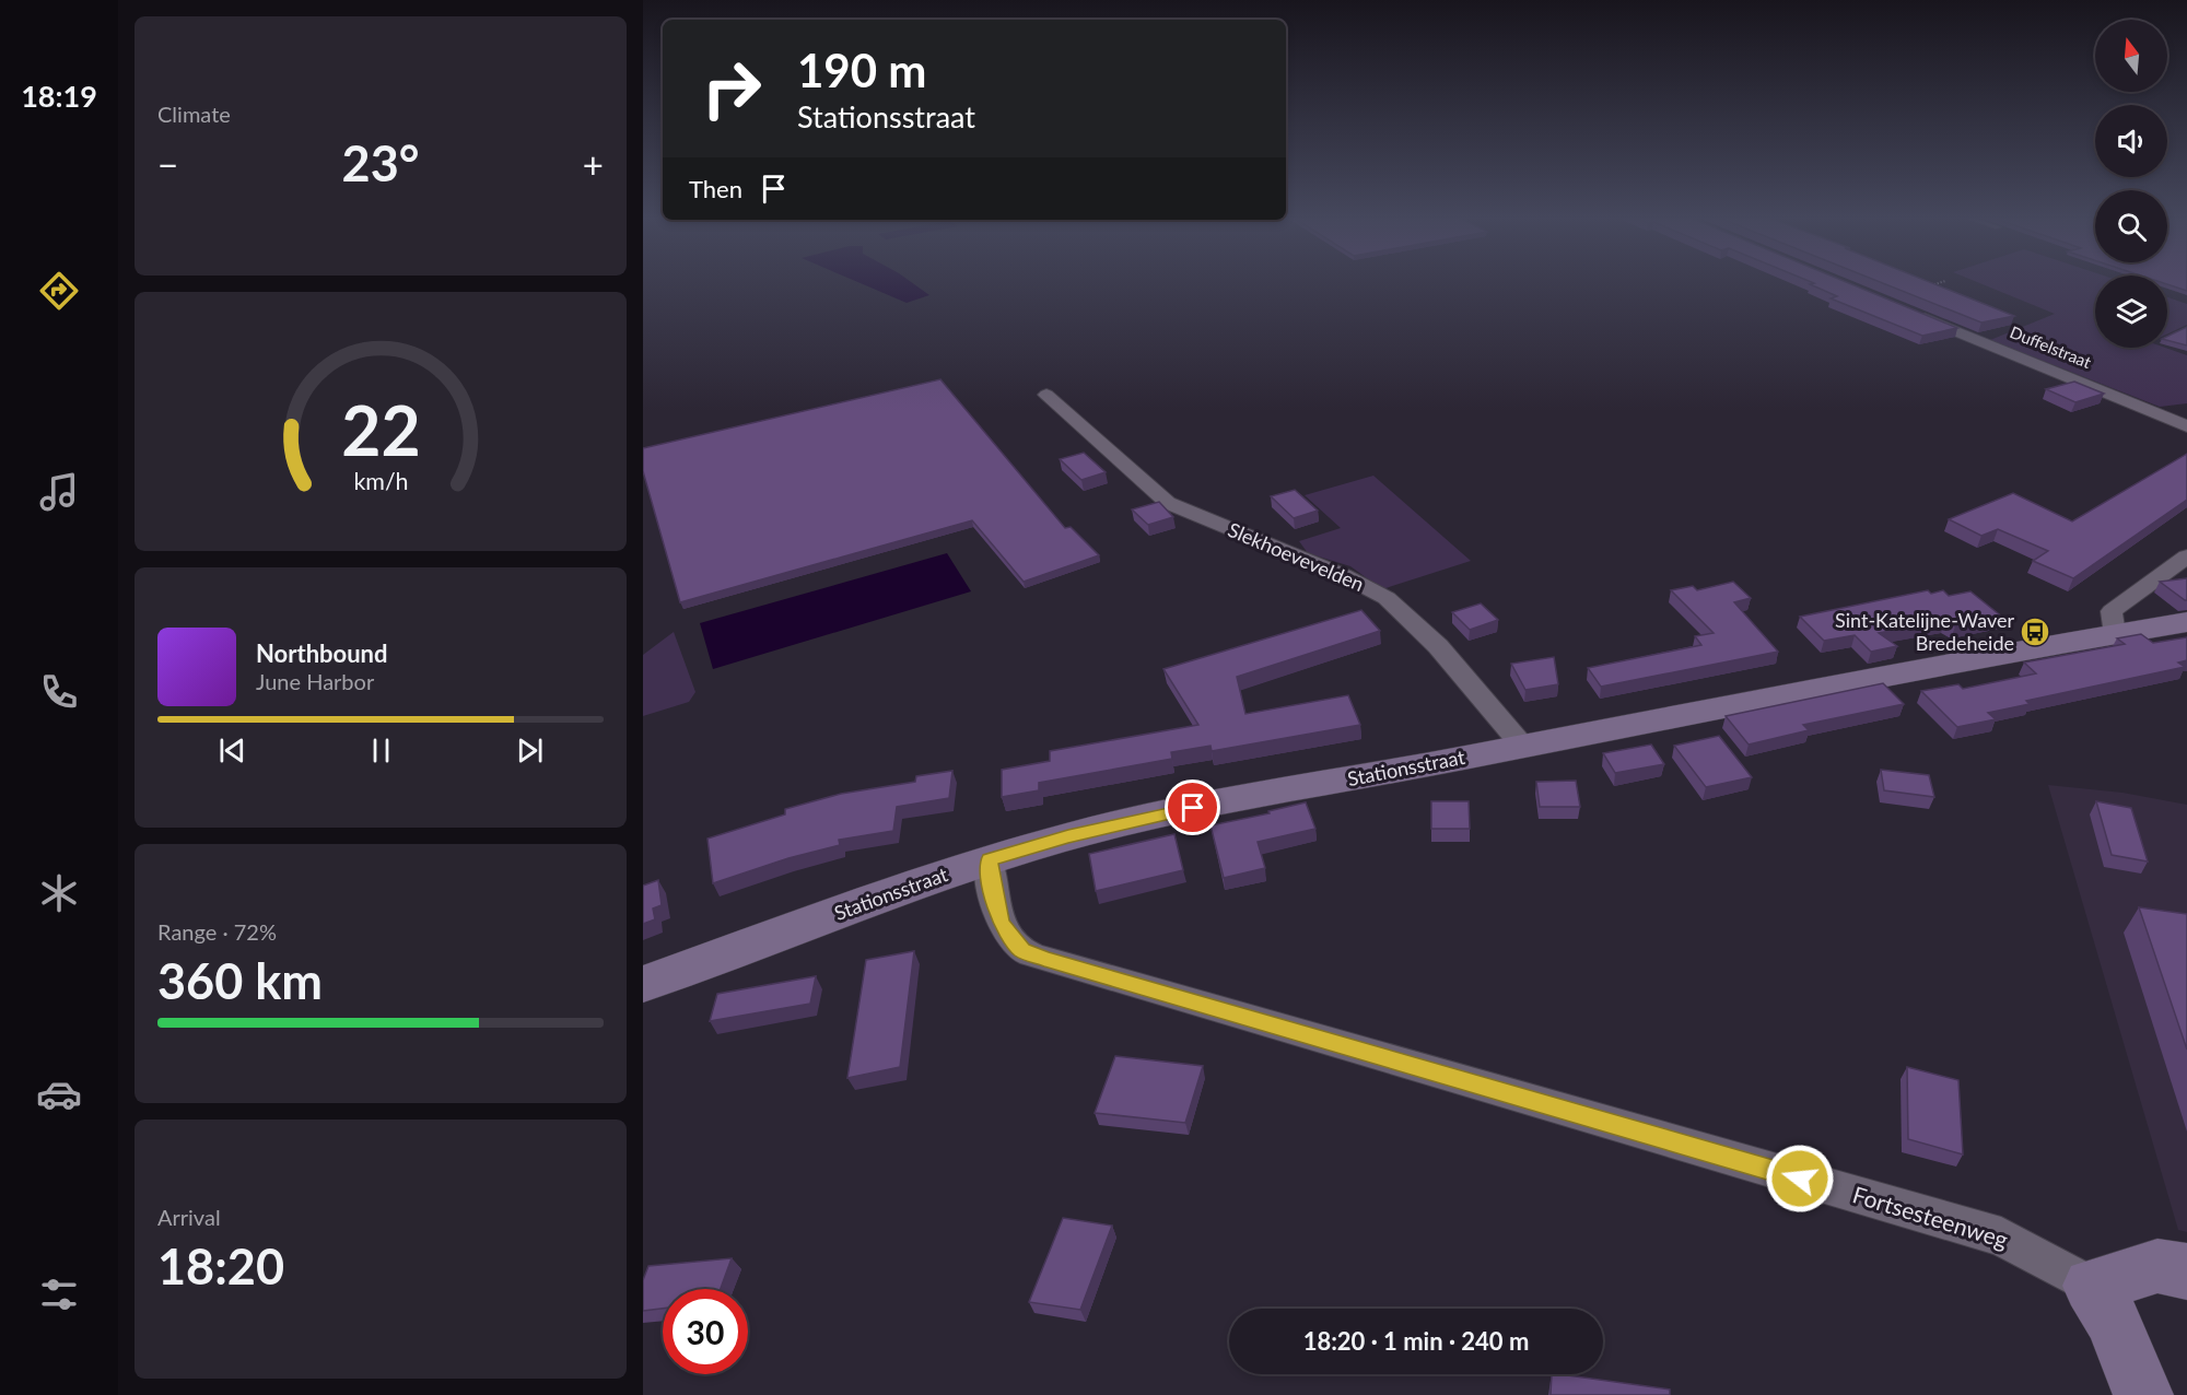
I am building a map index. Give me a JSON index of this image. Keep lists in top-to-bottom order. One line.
{"streets":{"street":["Duffelstraat","Slekhoevevelden","Stationsstraat","Fortsesteenweg"]},"crossings":[["Slekhoevevelden","Stationsstraat"],["Stationsstraat","Fortsesteenweg"]],"places":{"bus stop":["Sint-Katelijne-Waver Bredeheide"]},"north":"top","page":{"tabs":"18:19","tile":["Climate",["Range · 72%","360 km"],["Arrival","18:20"]],"turn":["190 m","Stationsstraat"],"heat":["−","23°","+"],"then":"Then","song":["Northbound","June Harbor"],"limit":"30","trip":"18:20 · 1 min · 240 m","gauge":["22","km/h"]}}
